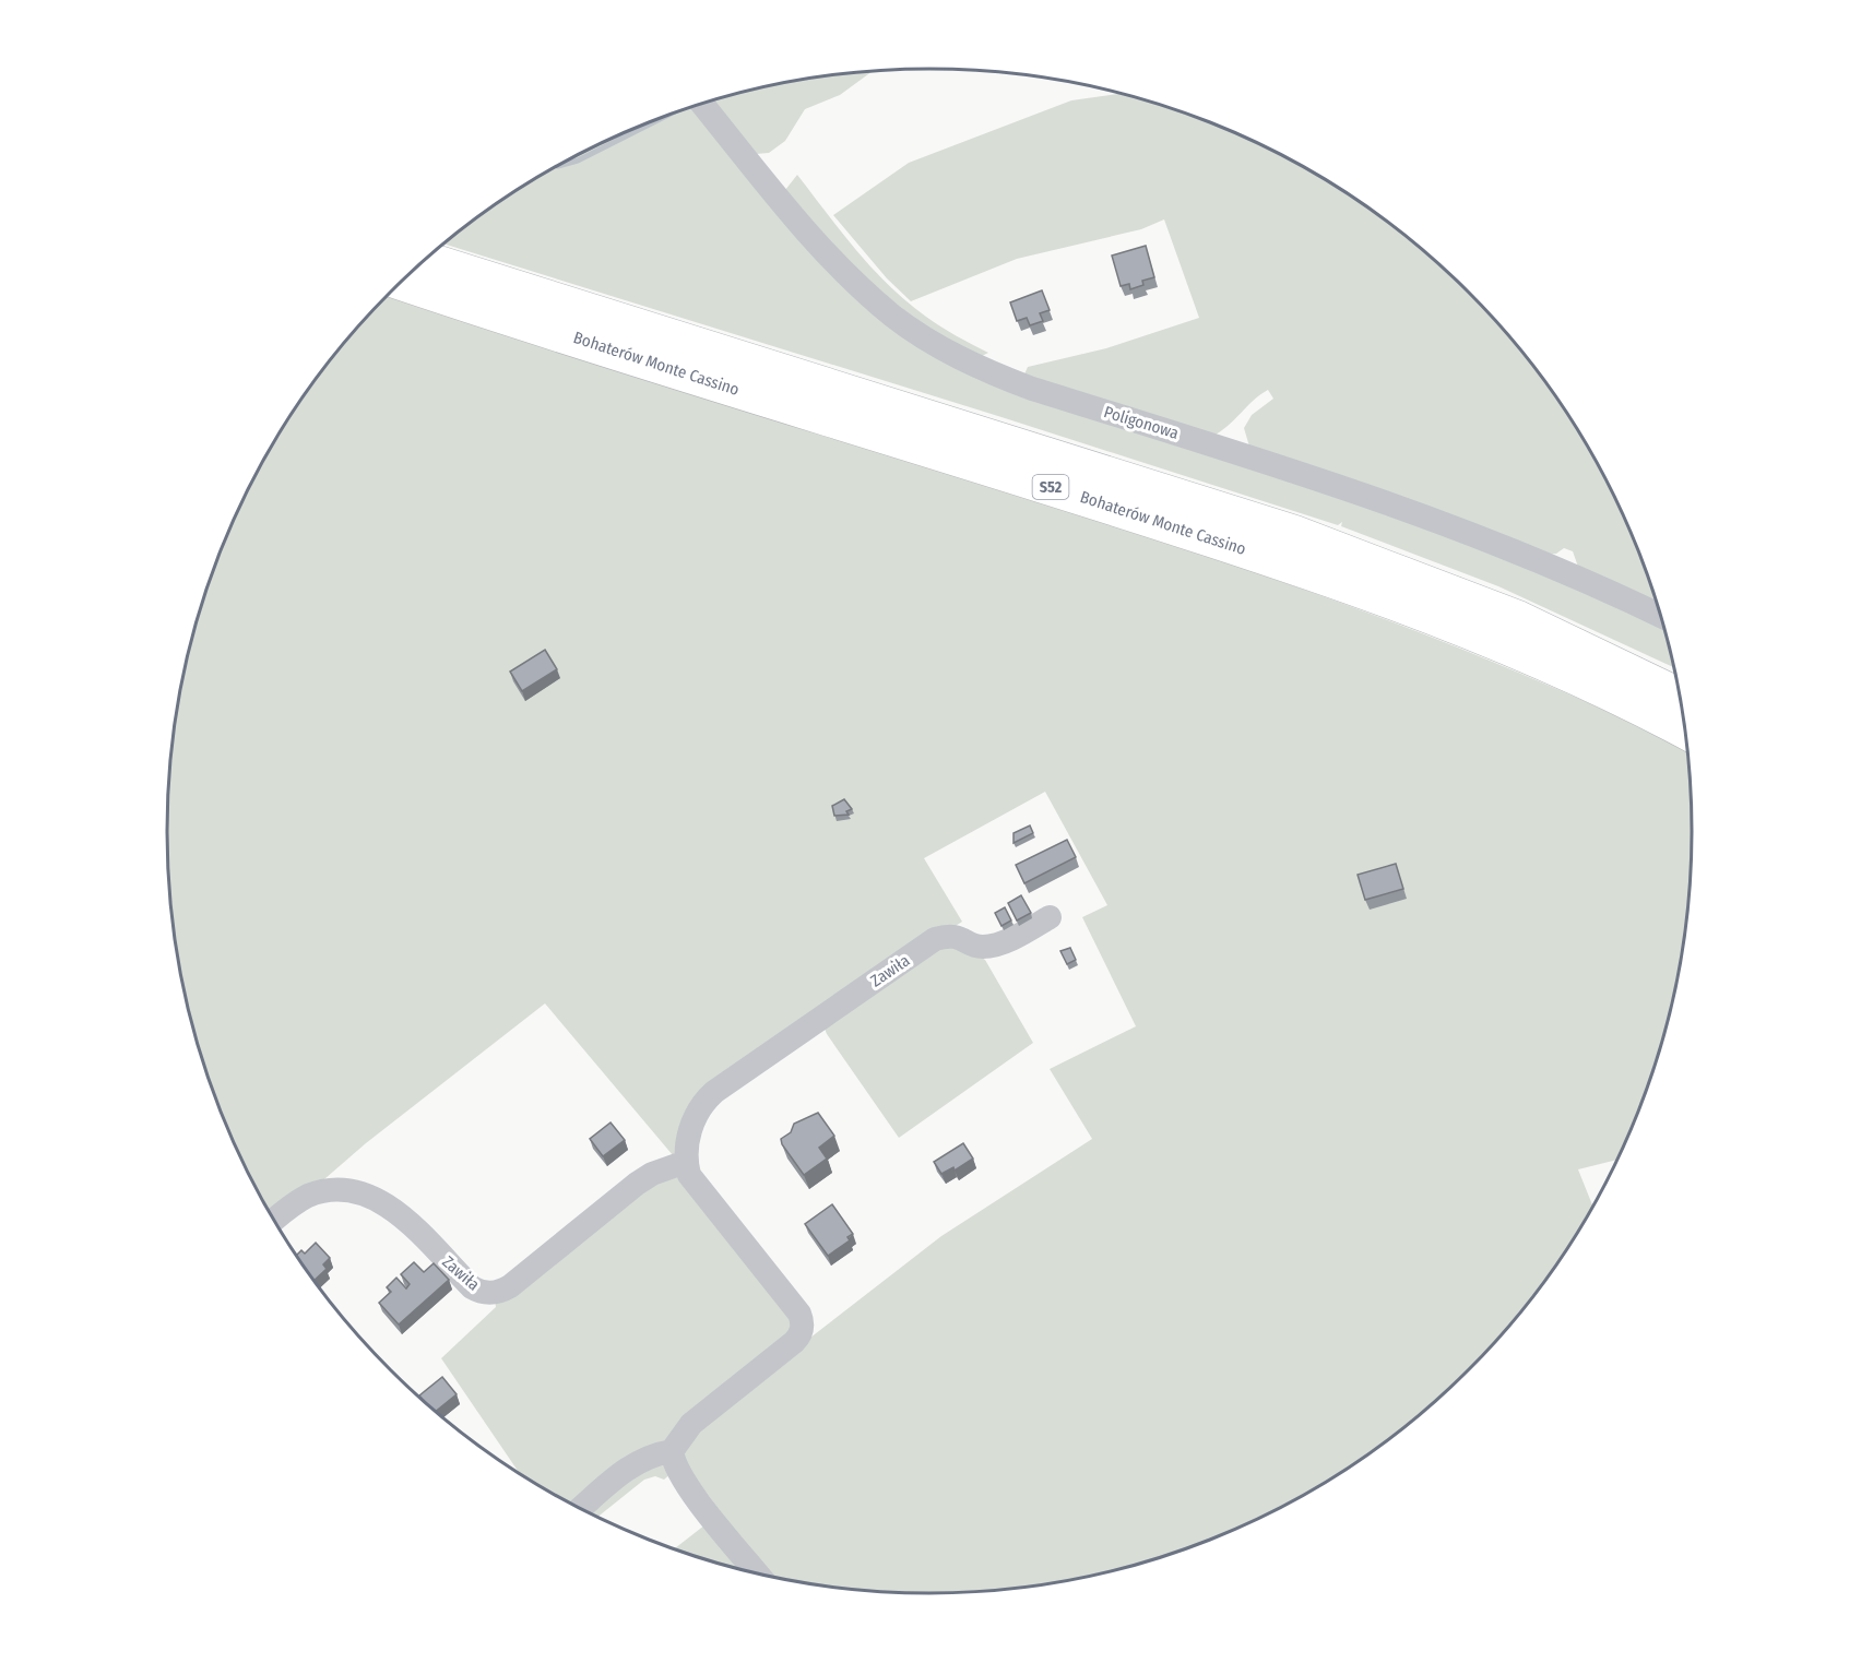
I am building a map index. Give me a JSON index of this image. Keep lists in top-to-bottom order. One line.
{"streets":{"highway":["Bohaterów Monte Cassino","S52"],"street":["Poligonowa","Zawiła"]}}
